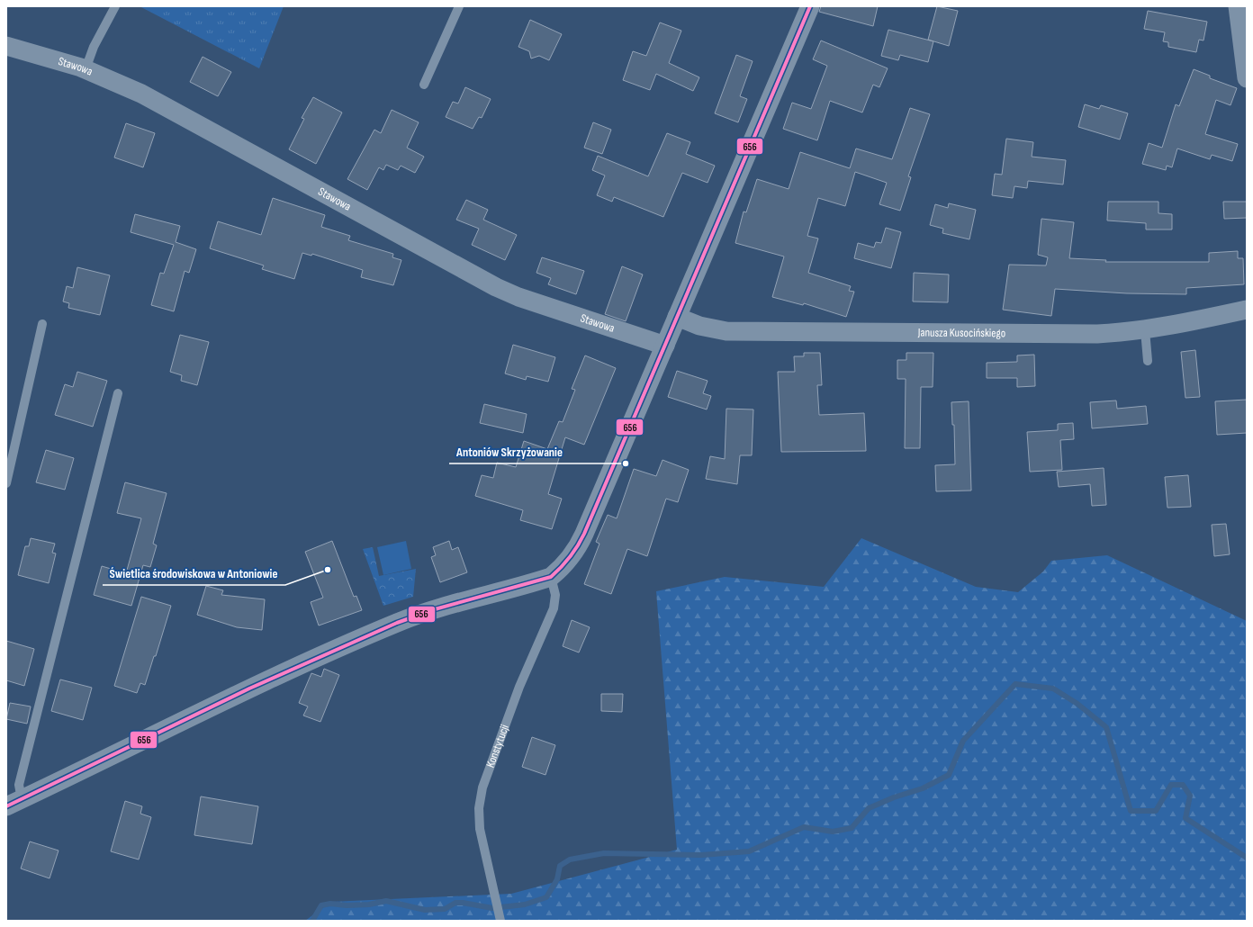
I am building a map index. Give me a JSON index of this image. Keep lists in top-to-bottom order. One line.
{"streets":{"street":["Stawowa","Janusza Kusocińskiego"],"lane":["Konstytucji"]},"places":["Antoniów Skrzyżowanie","Świetlica środowiskowa w Antoniowie"],"lines":["transit line 656"]}
